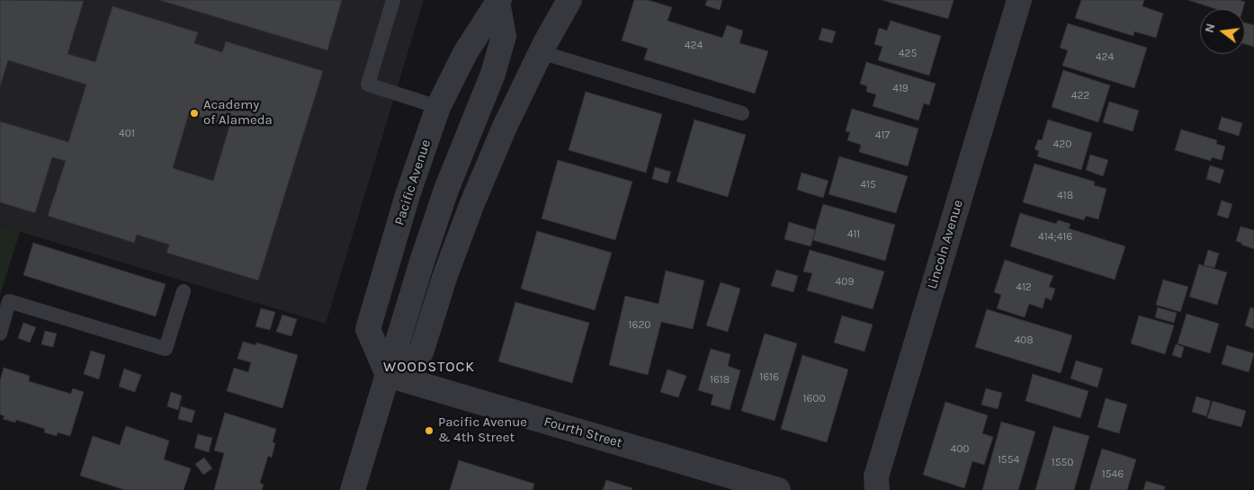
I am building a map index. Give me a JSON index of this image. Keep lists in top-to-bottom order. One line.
{"streets":{"street":["Pacific Avenue","Lincoln Avenue","Fourth Street"]},"crossings":[["Pacific Avenue","Fourth Street"]],"districts":["WOODSTOCK"],"places":["Academy of Alameda","Pacific Avenue & 4th Street"],"house_numbers":["424","425","424","419","422","401","417","420","415","418","411","414;416","409","412","1620","408","1616","1618","1600","400","1554","1550","1546"],"north":"left"}
